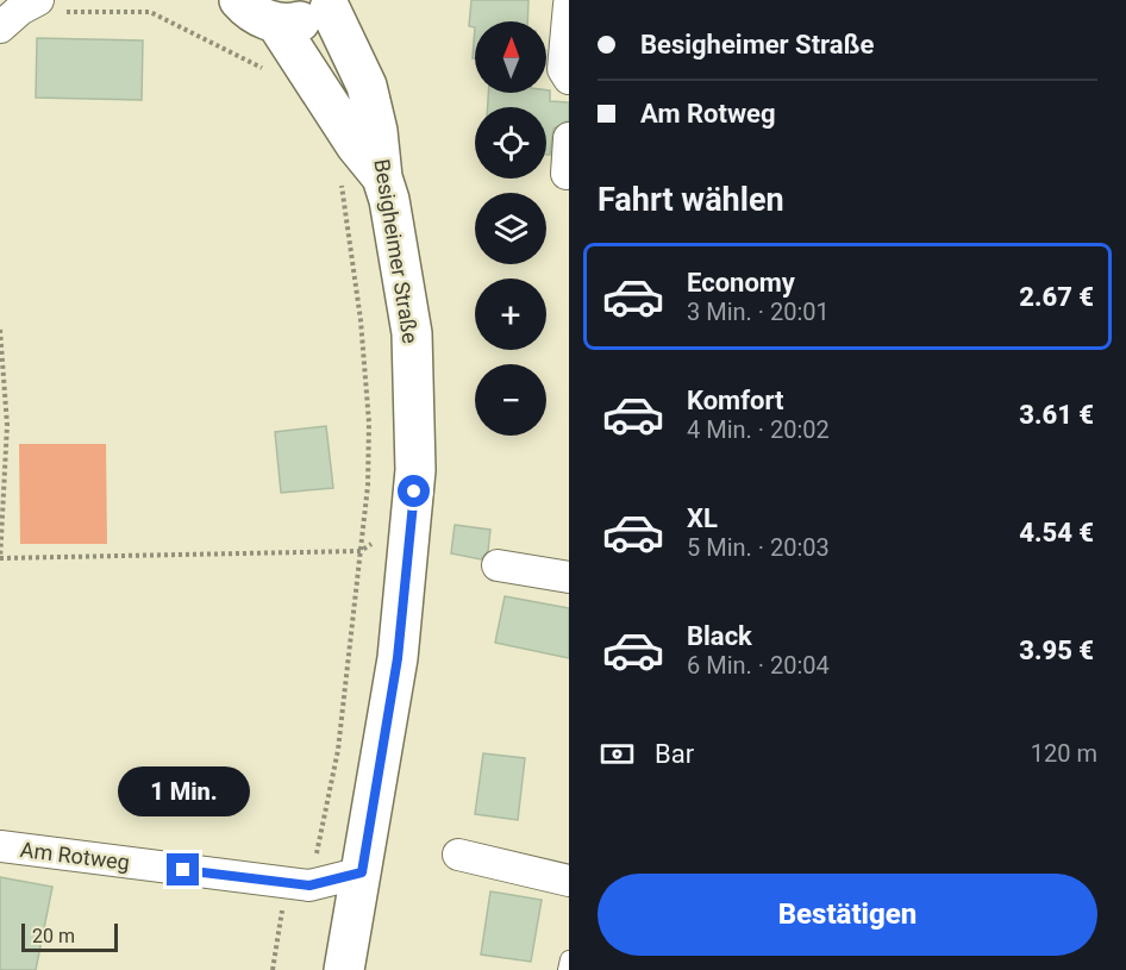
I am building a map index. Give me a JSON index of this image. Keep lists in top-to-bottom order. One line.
{"streets":{"main road":["Besigheimer Straße"],"street":["Am Rotweg"]},"crossings":[["Besigheimer Straße","Am Rotweg"]],"scale_bar":"20 m","north":"top","page":{"banner":["Besigheimer Straße","Am Rotweg"],"map_buttons":["+","−"],"heading":"Fahrt wählen","list":[{"name":"Economy","note":"3 Min. · 20:01","value":"2.67 €"},{"name":"Komfort","note":"4 Min. · 20:02","value":"3.61 €"},{"name":"XL","note":"5 Min. · 20:03","value":"4.54 €"},{"name":"Black","note":"6 Min. · 20:04","value":"3.95 €"}],"pay":["Bar","120 m"],"bubble":"1 Min.","buttons":"Bestätigen","scale":"20 m"}}
